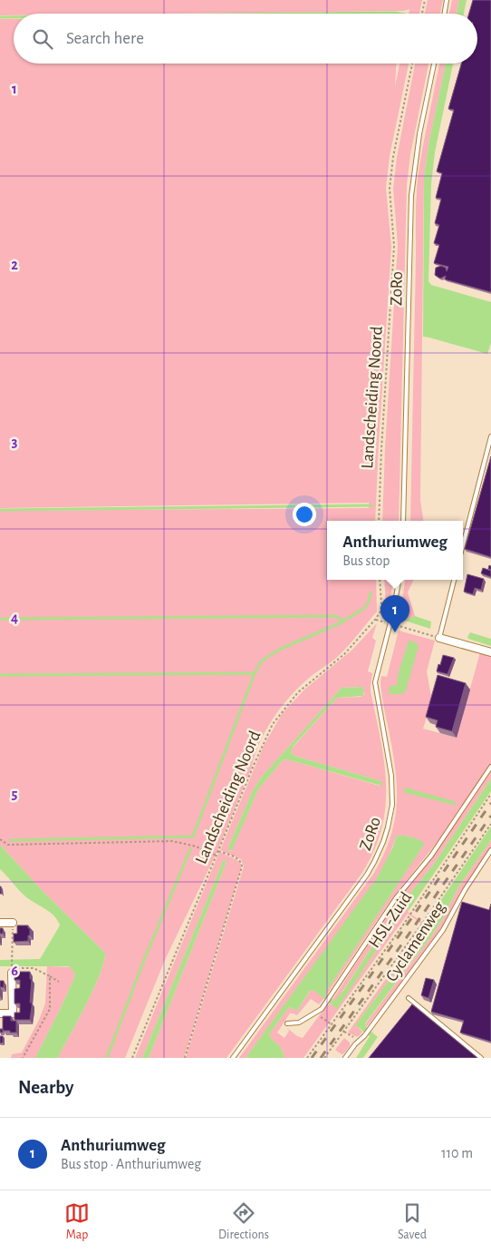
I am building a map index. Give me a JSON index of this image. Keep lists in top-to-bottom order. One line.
{"streets":{"lane":["ZoRo","Cyclamenweg"],"path":["Landscheiding Noord","HSL-Zuid"]},"page":{"search":"Search here","popup":["Anthuriumweg","Bus stop"],"pins":"1","heading":"Nearby","list":[{"mark":"1","name":"Anthuriumweg","note":"Bus stop · Anthuriumweg","value":"110 m"}],"nav":["Map","Directions","Saved"]},"grid":{"rows":["1","2","3","4","5","6"]}}
